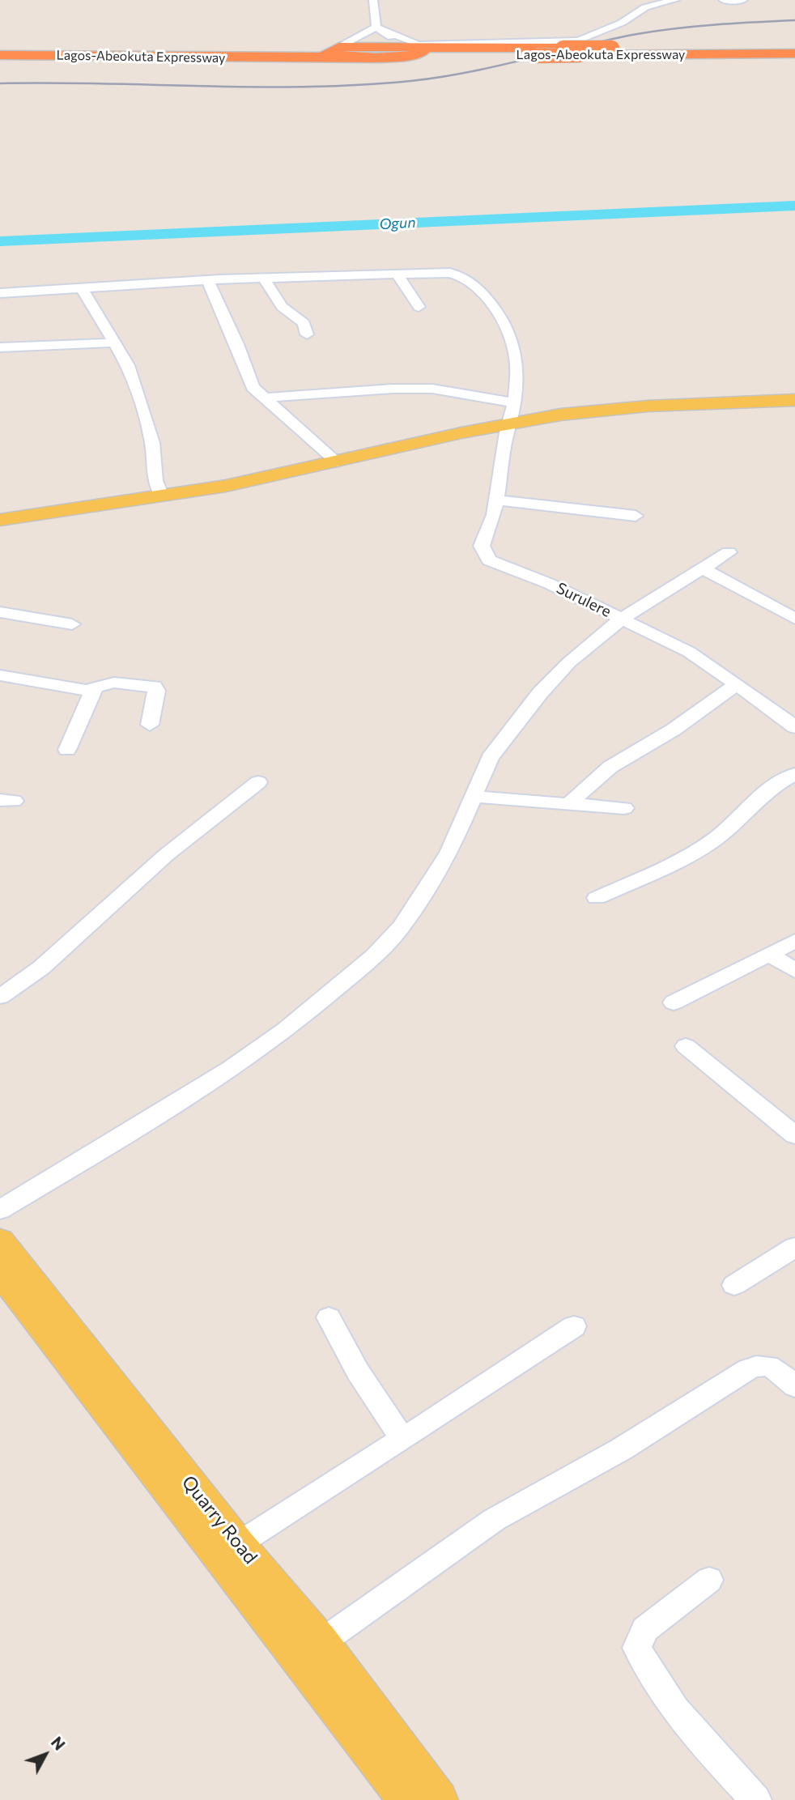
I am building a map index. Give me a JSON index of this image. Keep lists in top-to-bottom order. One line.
{"streets":{"highway":["Lagos-Abeokuta Expressway"],"main road":["Quarry Road"],"street":["Surulere"]},"water":["Ogun"],"north":"top right"}
